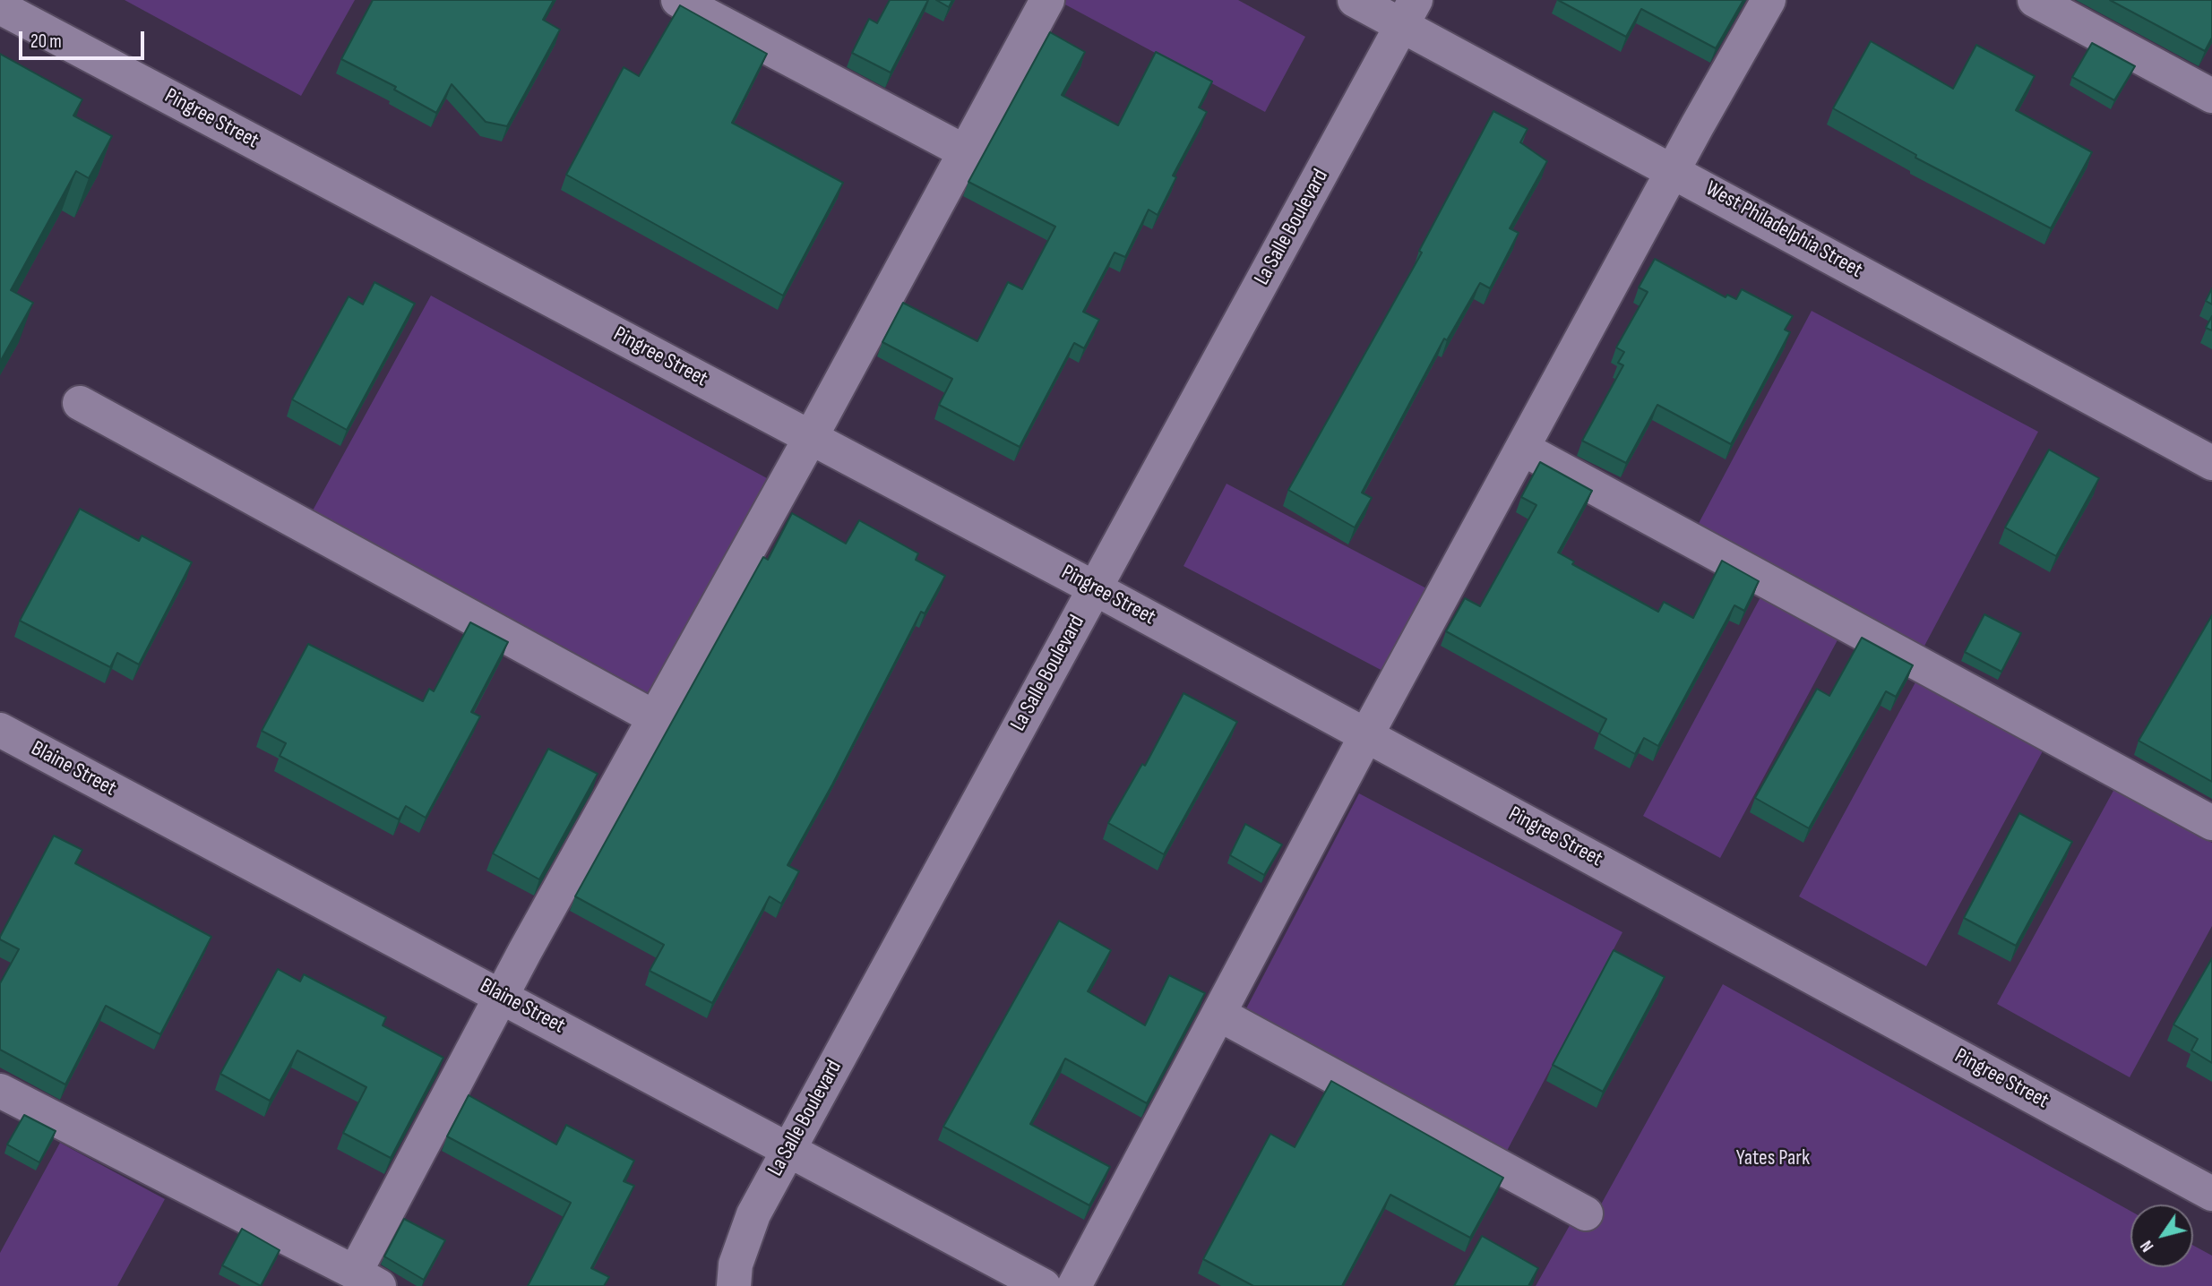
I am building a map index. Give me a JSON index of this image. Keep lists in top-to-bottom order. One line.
{"streets":{"street":["Pingree Street","La Salle Boulevard","West Philadelphia Street","Blaine Street"]},"crossings":[["Pingree Street","La Salle Boulevard"],["La Salle Boulevard","West Philadelphia Street"],["La Salle Boulevard","Blaine Street"]],"parks":["Yates Park"],"scale_bar":"20 m","north":"bottom left"}
